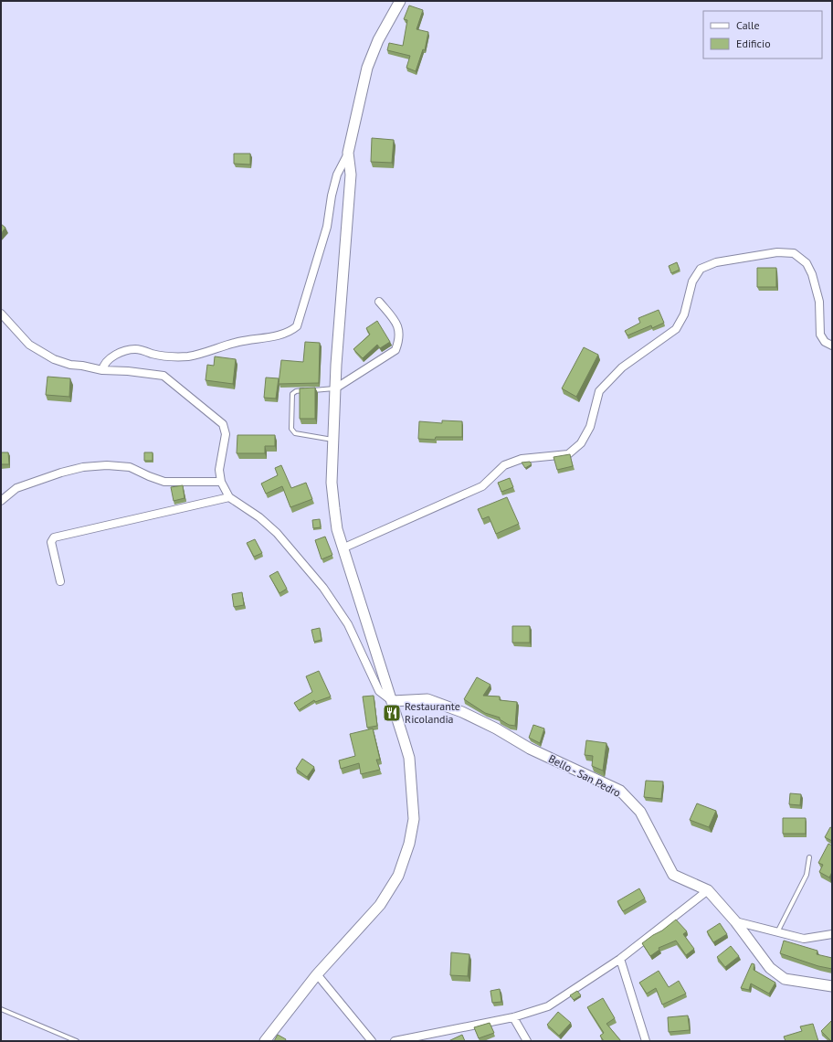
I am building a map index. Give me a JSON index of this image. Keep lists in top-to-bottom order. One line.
{"streets":{"main road":["Bello - San Pedro"]},"places":{"restaurant":["Restaurante Ricolandia"]},"legend":["Calle","Edificio"]}
